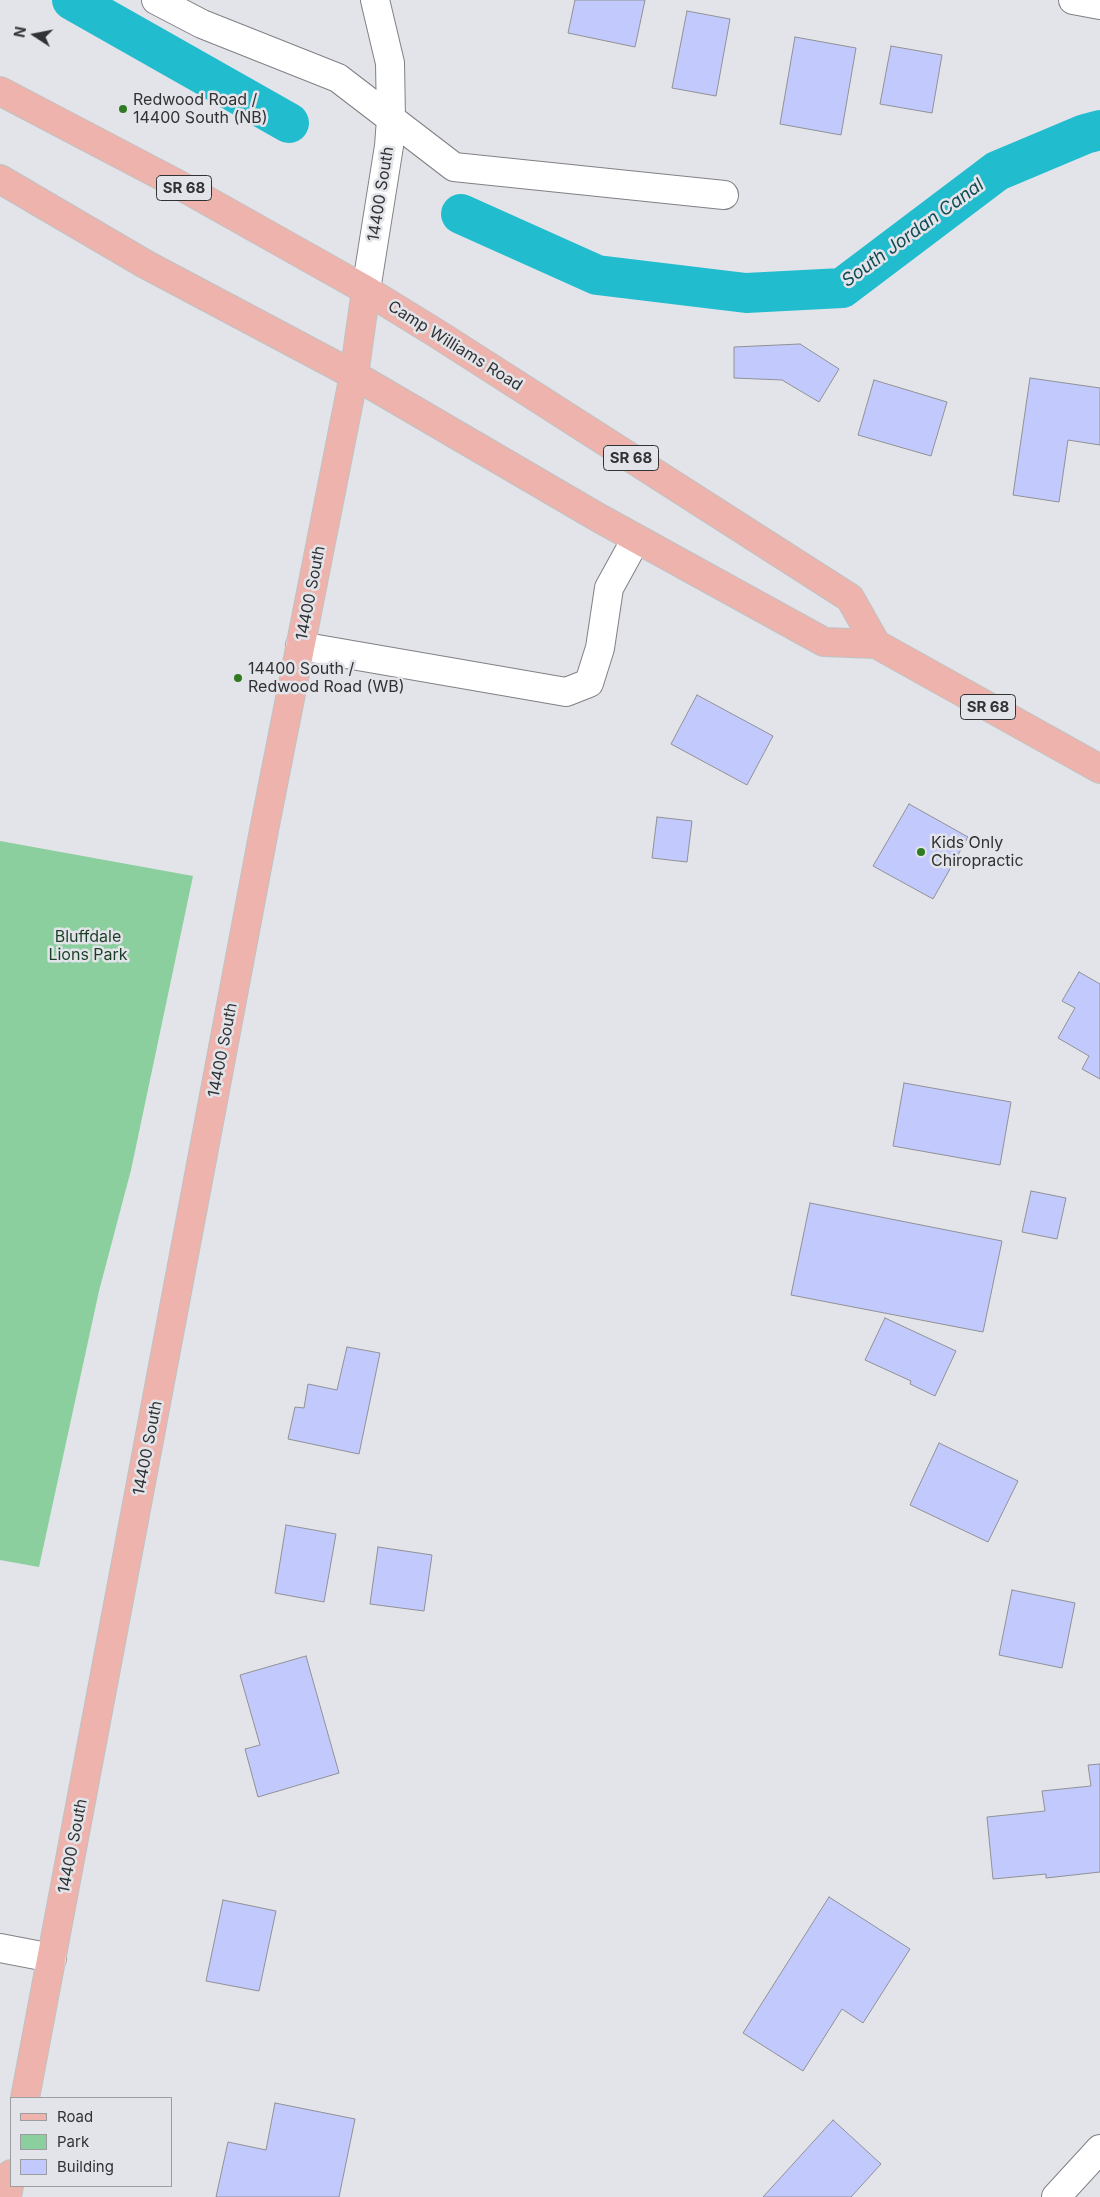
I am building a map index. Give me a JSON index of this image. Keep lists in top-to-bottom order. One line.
{"streets":{"main road":["SR 68","14400 South","Camp Williams Road"]},"crossings":[["SR 68","14400 South"],["SR 68","Camp Williams Road"],["14400 South","Camp Williams Road"]],"water":["South Jordan Canal"],"parks":["Bluffdale Lions Park"],"places":["Redwood Road / 14400 South (NB)","14400 South / Redwood Road (WB)","Kids Only Chiropractic"],"legend":["Road","Park","Building"],"north":"left"}
